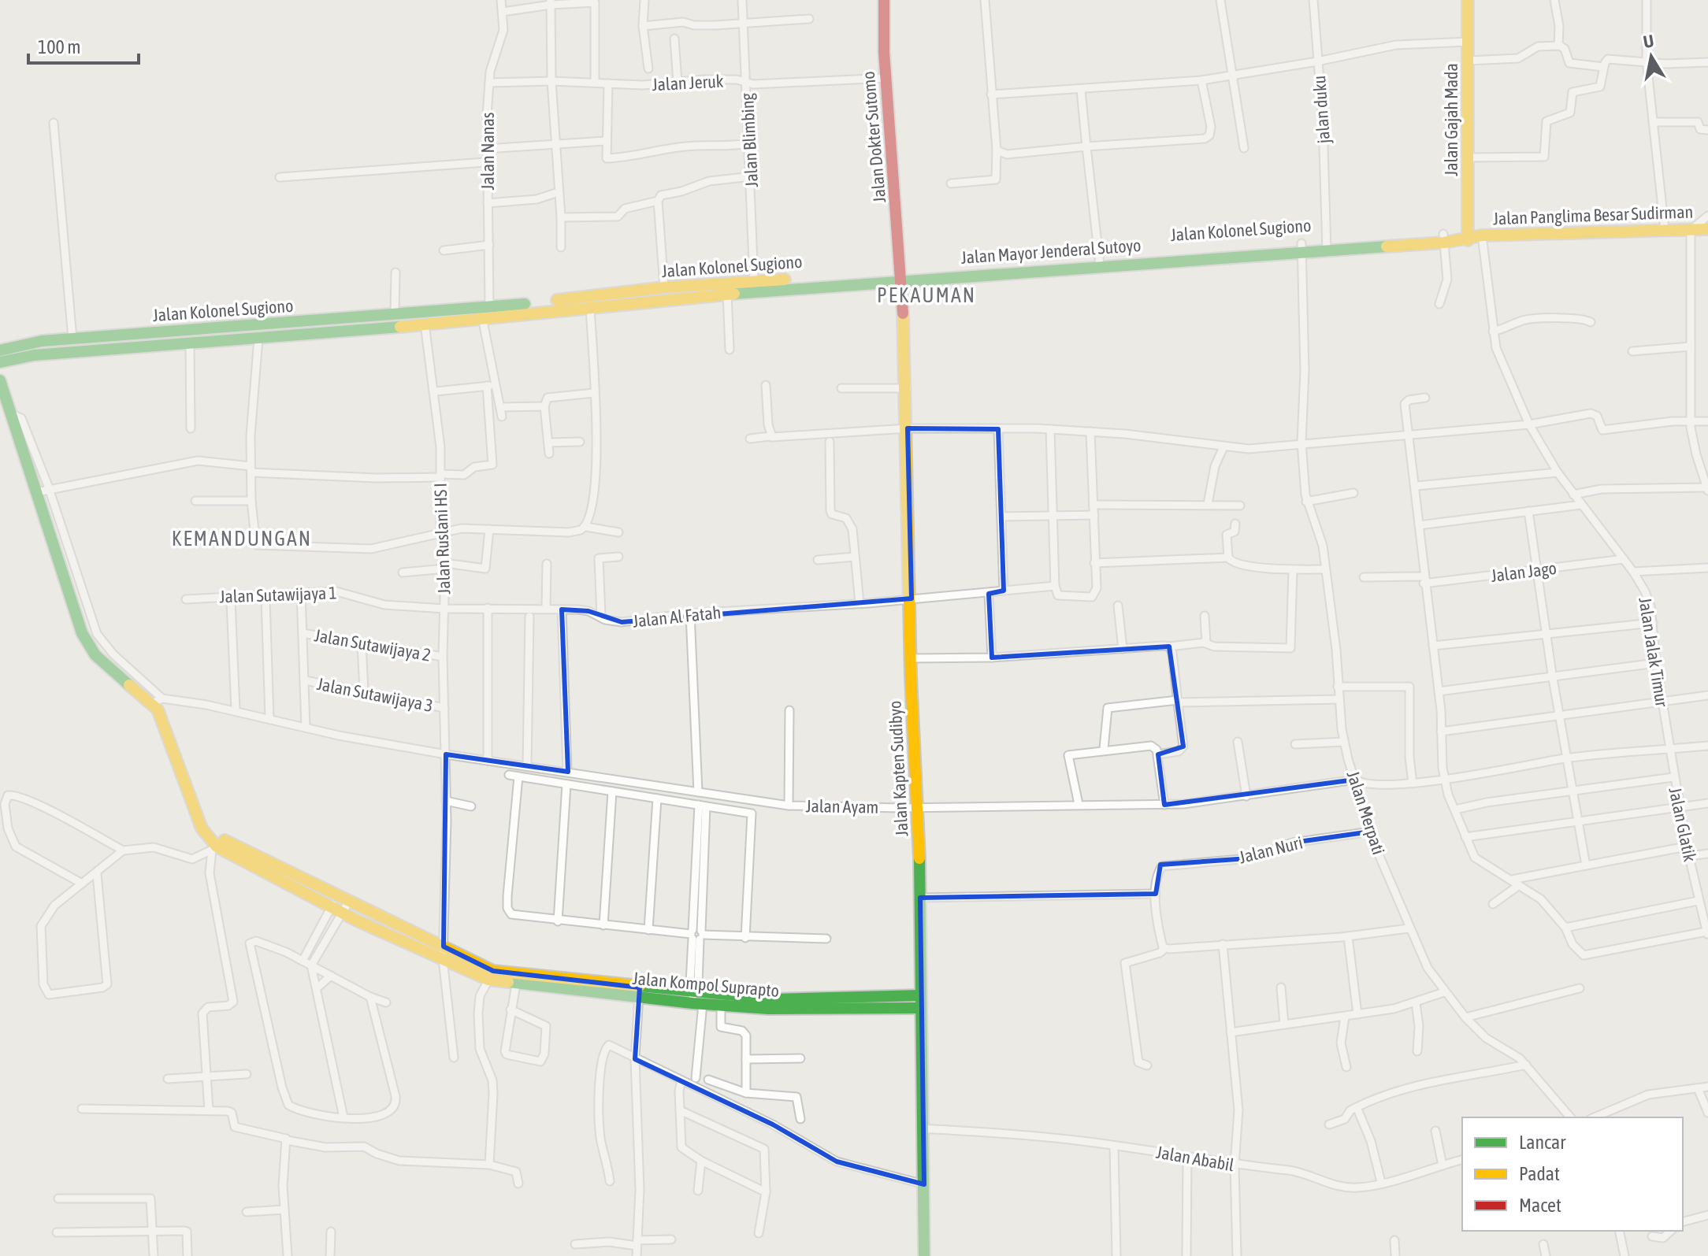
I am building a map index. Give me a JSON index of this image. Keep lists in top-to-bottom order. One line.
{"streets":{"main road":["Jalan Gajah Mada","Jalan Dokter Sutomo","Jalan Panglima Besar Sudirman","Jalan Kolonel Sugiono","Jalan Mayor Jenderal Sutoyo","Jalan Kapten Sudibyo","Jalan Kompol Suprapto"],"street":["Jalan Jeruk","jalan duku","Jalan Blimbing","Jalan Nanas","Jalan Ruslani HS I","Jalan Jago","Jalan Sutawijaya 1","Jalan Al Fatah","Jalan Sutawijaya 2","Jalan Jalak Timur","Jalan Sutawijaya 3","Jalan Ayam","Jalan Merpati","Jalan Glatik","Jalan Nuri","Jalan Ababil"]},"crossings":[["Jalan Jeruk","Jalan Dokter Sutomo"],["Jalan Jeruk","Jalan Blimbing"],["Jalan Jeruk","Jalan Nanas"],["jalan duku","Jalan Mayor Jenderal Sutoyo"],["Jalan Gajah Mada","Jalan Panglima Besar Sudirman"],["Jalan Gajah Mada","Jalan Mayor Jenderal Sutoyo"],["Jalan Gajah Mada","Jalan Jalak Timur"],["Jalan Dokter Sutomo","Jalan Kolonel Sugiono"],["Jalan Dokter Sutomo","Jalan Mayor Jenderal Sutoyo"],["Jalan Dokter Sutomo","Jalan Kapten Sudibyo"],["Jalan Blimbing","Jalan Kolonel Sugiono"],["Jalan Nanas","Jalan Kolonel Sugiono"],["Jalan Panglima Besar Sudirman","Jalan Mayor Jenderal Sutoyo"],["Jalan Panglima Besar Sudirman","Jalan Jalak Timur"],["Jalan Kolonel Sugiono","Jalan Mayor Jenderal Sutoyo"],["Jalan Kolonel Sugiono","Jalan Ruslani HS I"],["Jalan Kolonel Sugiono","Jalan Kapten Sudibyo"],["Jalan Mayor Jenderal Sutoyo","Jalan Jalak Timur"],["Jalan Mayor Jenderal Sutoyo","Jalan Kapten Sudibyo"],["Jalan Mayor Jenderal Sutoyo","Jalan Merpati"],["Jalan Ruslani HS I","Jalan Sutawijaya 1"],["Jalan Ruslani HS I","Jalan Al Fatah"],["Jalan Ruslani HS I","Jalan Sutawijaya 2"],["Jalan Ruslani HS I","Jalan Sutawijaya 3"],["Jalan Ruslani HS I","Jalan Ayam"],["Jalan Jago","Jalan Jalak Timur"],["Jalan Sutawijaya 1","Jalan Al Fatah"],["Jalan Al Fatah","Jalan Kapten Sudibyo"],["Jalan Jalak Timur","Jalan Glatik"],["Jalan Kapten Sudibyo","Jalan Ayam"],["Jalan Kapten Sudibyo","Jalan Kompol Suprapto"],["Jalan Kapten Sudibyo","Jalan Ababil"],["Jalan Ayam","Jalan Merpati"],["Jalan Merpati","Jalan Nuri"]],"districts":["PEKAUMAN","KEMANDUNGAN"],"legend":["Lancar","Padat","Macet"],"scale_bar":"100 m","north":"top"}
